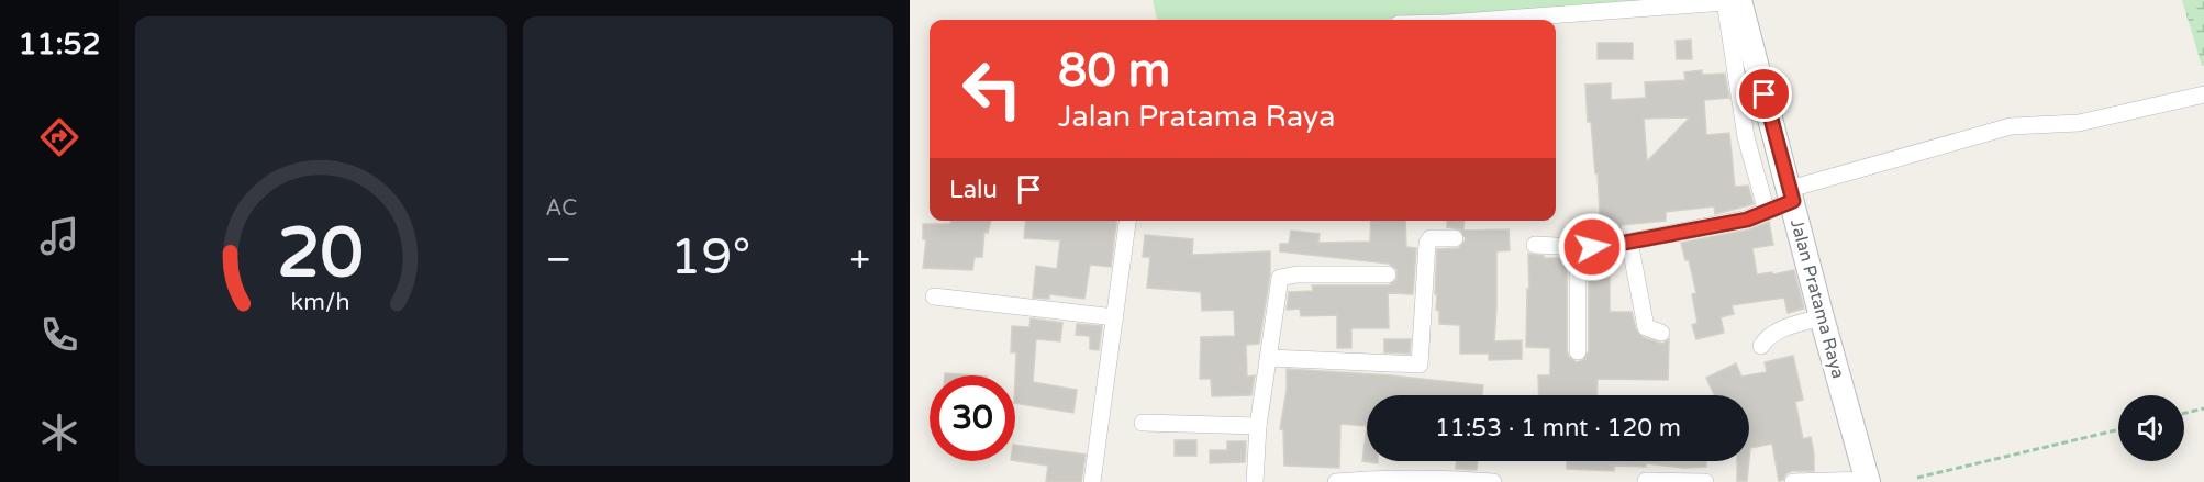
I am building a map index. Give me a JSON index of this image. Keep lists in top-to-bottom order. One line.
{"streets":{"main road":["Jalan Pratama Raya"]},"page":{"tabs":"11:52","tile":"AC","turn":["80 m","Jalan Pratama Raya"],"then":"Lalu","heat":["−","19°","+"],"limit":"30","trip":"11:53 · 1 mnt · 120 m","gauge":["20","km/h"]}}
